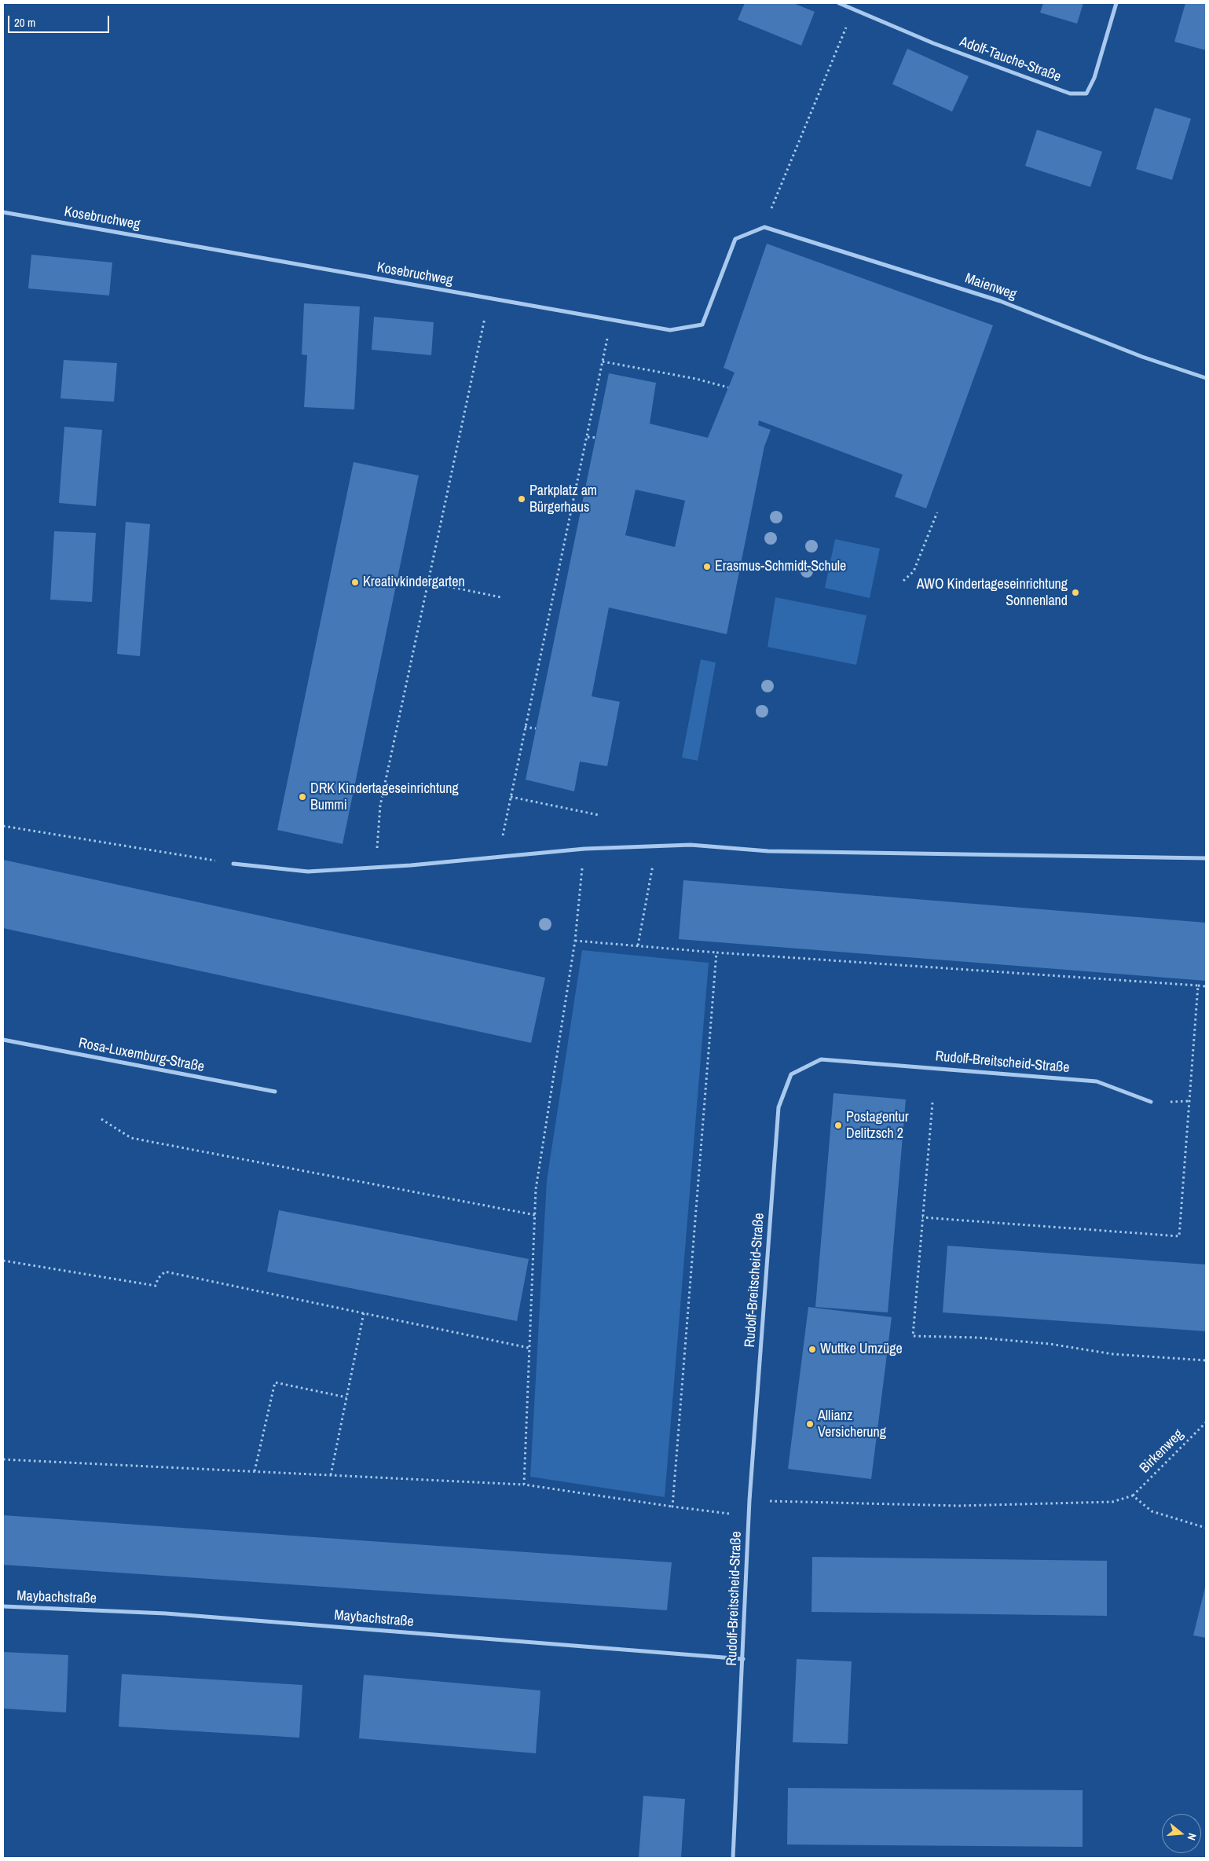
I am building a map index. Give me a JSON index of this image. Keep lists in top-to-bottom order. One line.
{"streets":{"street":["Adolf-Tauche-Straße","Kosebruchweg","Maienweg","Rosa-Luxemburg-Straße","Rudolf-Breitscheid-Straße","Maybachstraße"],"path":["Birkenweg"]},"crossings":[["Kosebruchweg","Maienweg"],["Rudolf-Breitscheid-Straße","Maybachstraße"]],"places":["Parkplatz am Bürgerhaus","Erasmus-Schmidt-Schule","Kreativkindergarten","AWO Kindertageseinrichtung Sonnenland","DRK Kindertageseinrichtung Bummi","Postagentur Delitzsch 2","Wuttke Umzüge","Allianz Versicherung"],"scale_bar":"20 m","north":"right"}
